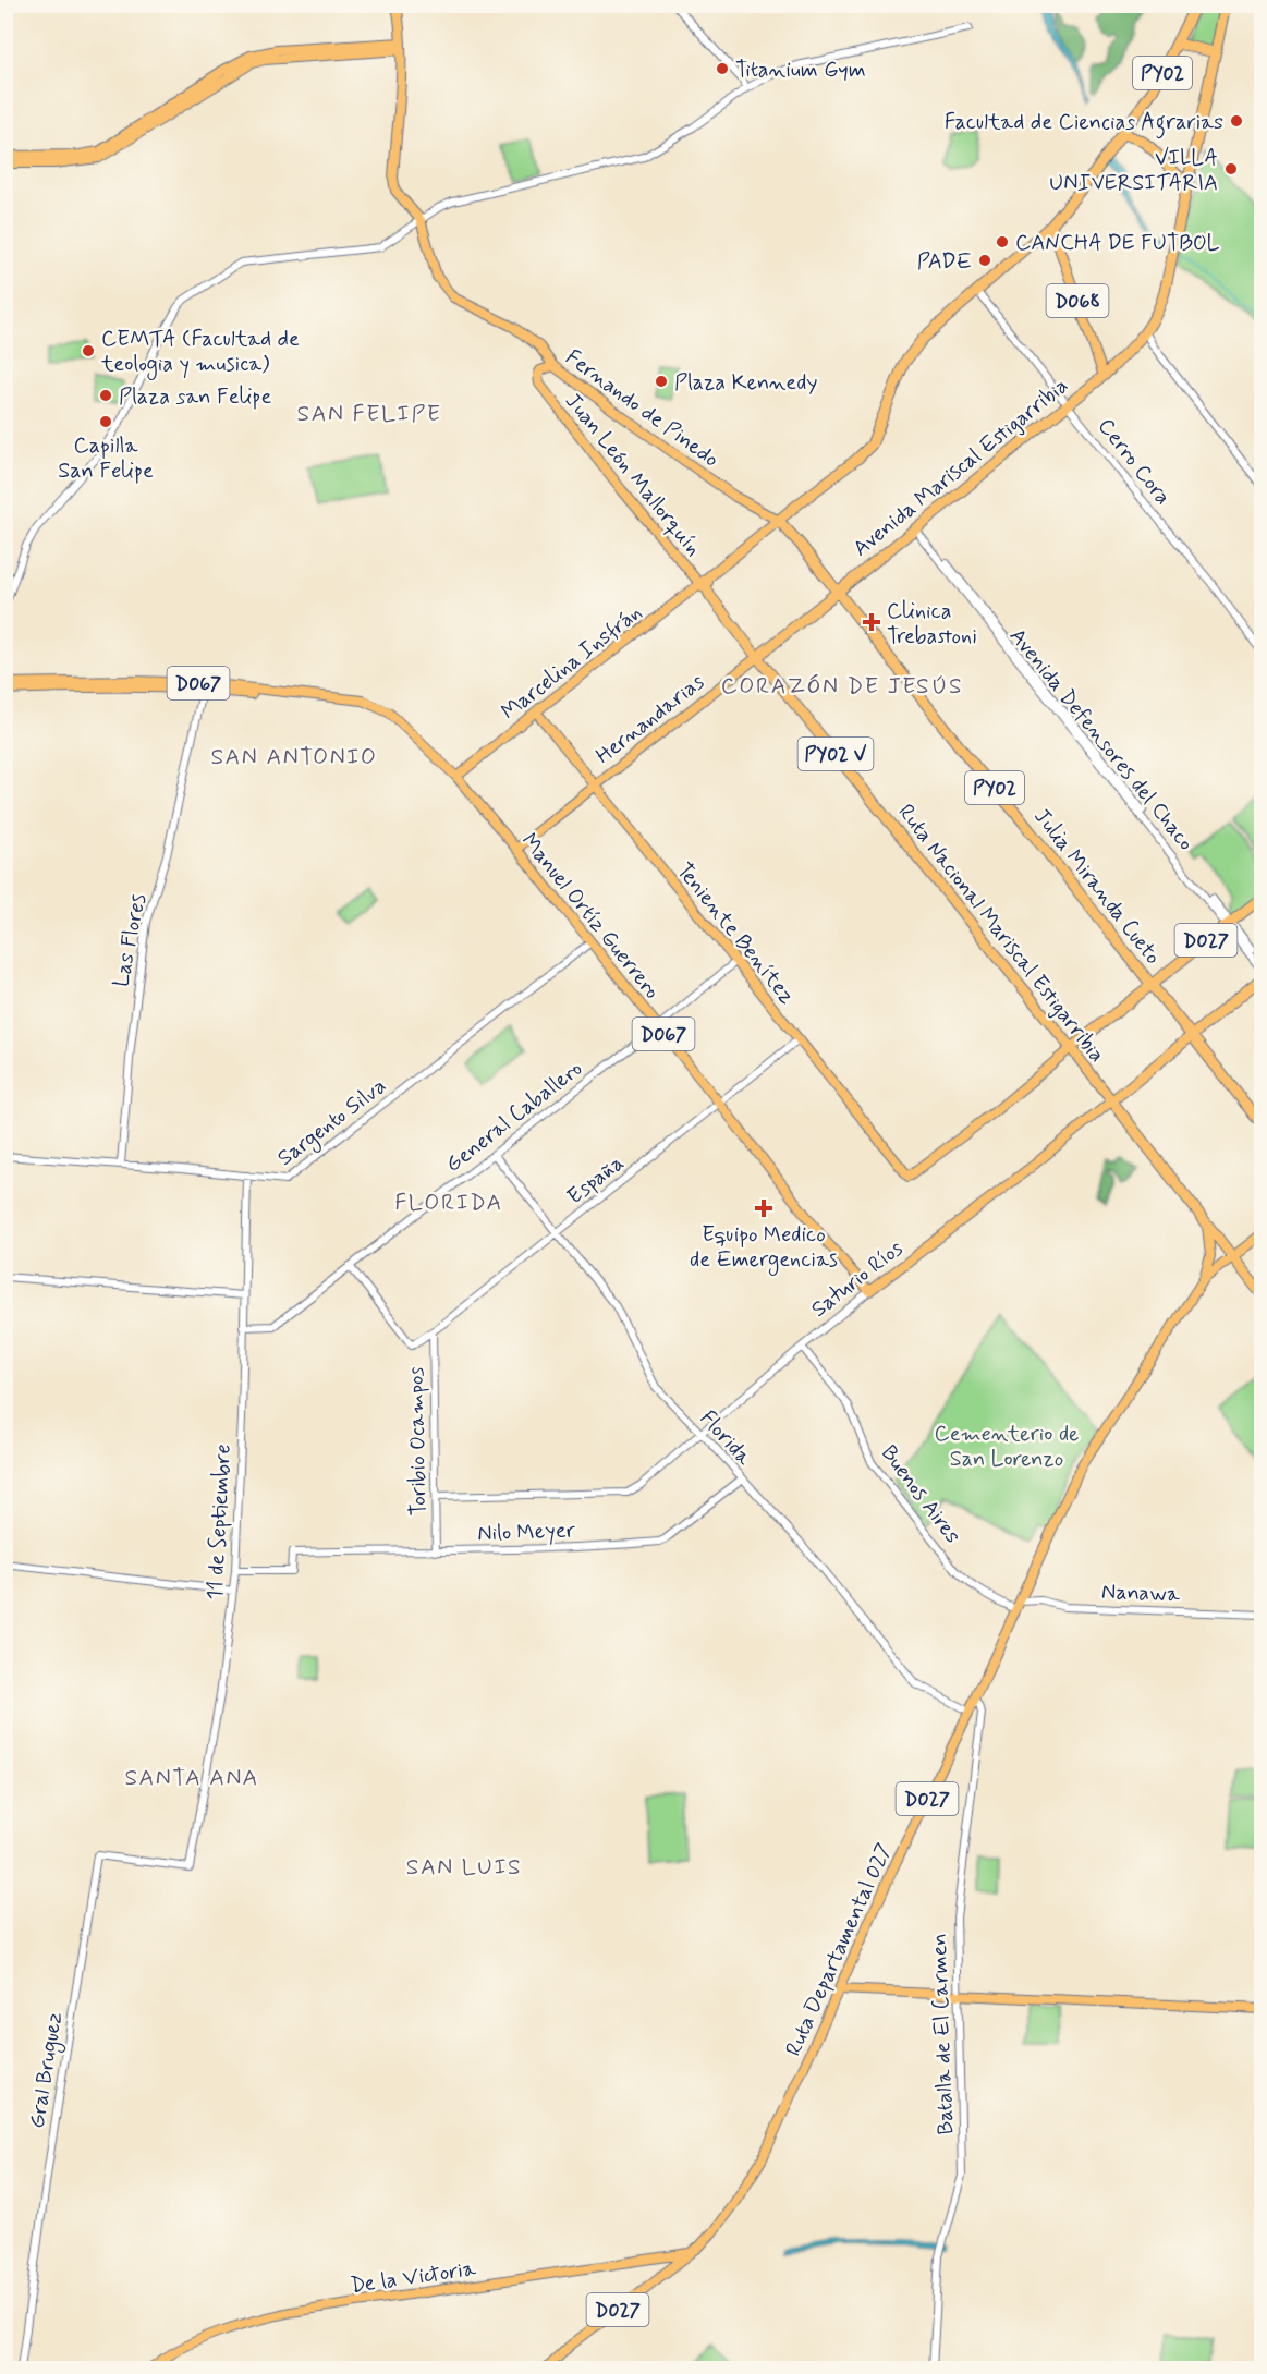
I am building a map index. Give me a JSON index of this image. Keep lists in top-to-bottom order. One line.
{"streets":{"highway":["PY02","Avenida Mariscal Estigarribia","Hernandarias","PY02 V","Julia Miranda Cueto","Ruta Nacional Mariscal Estigarribia","D027","Saturio Ríos"],"main road":["D068","Fernando de Pinedo","Juan León Mallorquín","Marcelina Insfrán","D067","Manuel Ortíz Guerrero","Teniente Benítez","Ruta Departamental 027","De la Victoria"],"street":["Cerro Cora","Avenida Defensores del Chaco","Las Flores","General Caballero","Sargento Silva","España","Florida","Toribio Ocampos","Buenos Aires","11 de Septiembre","Nilo Meyer","Nanawa","Batalla de El Carmen","Gral Bruguez"]},"crossings":[["PY02","D068"],["PY02","Avenida Mariscal Estigarribia"],["D068","Avenida Mariscal Estigarribia"],["Fernando de Pinedo","Juan León Mallorquín"],["Fernando de Pinedo","Julia Miranda Cueto"],["Cerro Cora","Avenida Mariscal Estigarribia"],["Avenida Mariscal Estigarribia","Hernandarias"],["Avenida Mariscal Estigarribia","Avenida Defensores del Chaco"],["Avenida Mariscal Estigarribia","Julia Miranda Cueto"],["Juan León Mallorquín","Marcelina Insfrán"],["Juan León Mallorquín","Ruta Nacional Mariscal Estigarribia"],["Marcelina Insfrán","D067"],["Marcelina Insfrán","Manuel Ortíz Guerrero"],["Marcelina Insfrán","Teniente Benítez"],["D067","Manuel Ortíz Guerrero"],["D067","Las Flores"],["Hernandarias","Julia Miranda Cueto"],["Hernandarias","Manuel Ortíz Guerrero"],["Hernandarias","Teniente Benítez"],["Hernandarias","Ruta Nacional Mariscal Estigarribia"],["Avenida Defensores del Chaco","D027"],["Julia Miranda Cueto","D027"],["Julia Miranda Cueto","Saturio Ríos"],["Manuel Ortíz Guerrero","General Caballero"],["Manuel Ortíz Guerrero","Sargento Silva"],["Manuel Ortíz Guerrero","España"],["Manuel Ortíz Guerrero","Saturio Ríos"],["Teniente Benítez","Ruta Nacional Mariscal Estigarribia"],["Teniente Benítez","D027"],["Teniente Benítez","General Caballero"],["Teniente Benítez","España"],["Ruta Nacional Mariscal Estigarribia","D027"],["Ruta Nacional Mariscal Estigarribia","Saturio Ríos"],["Ruta Nacional Mariscal Estigarribia","Ruta Departamental 027"],["Las Flores","Sargento Silva"],["D027","Ruta Departamental 027"],["General Caballero","España"],["General Caballero","Florida"],["General Caballero","11 de Septiembre"],["Sargento Silva","11 de Septiembre"],["España","Florida"],["España","Toribio Ocampos"],["Saturio Ríos","Florida"],["Saturio Ríos","Toribio Ocampos"],["Saturio Ríos","Buenos Aires"],["Florida","Nilo Meyer"],["Florida","Ruta Departamental 027"],["Toribio Ocampos","Nilo Meyer"],["Buenos Aires","Nanawa"],["Buenos Aires","Ruta Departamental 027"],["11 de Septiembre","Nilo Meyer"],["11 de Septiembre","Gral Bruguez"],["Nanawa","Ruta Departamental 027"],["Ruta Departamental 027","Batalla de El Carmen"],["Ruta Departamental 027","De la Victoria"]],"districts":["SAN FELIPE","CORAZÓN DE JESÚS","SAN ANTONIO","FLORIDA","SANTA ANA","SAN LUIS"],"parks":["Cementerio de San Lorenzo"],"places":{"other":["Titanium Gym","Facultad de Ciencias Agrarias","VILLA UNIVERSITARIA","CANCHA DE FUTBOL","PADE","CEMTA (Facultad de teologia y musica)","Plaza Kennedy","Plaza san Felipe","Capilla San Felipe"],"health":["Clinica Trebastoni","Equipo Medico de Emergencias"]}}
